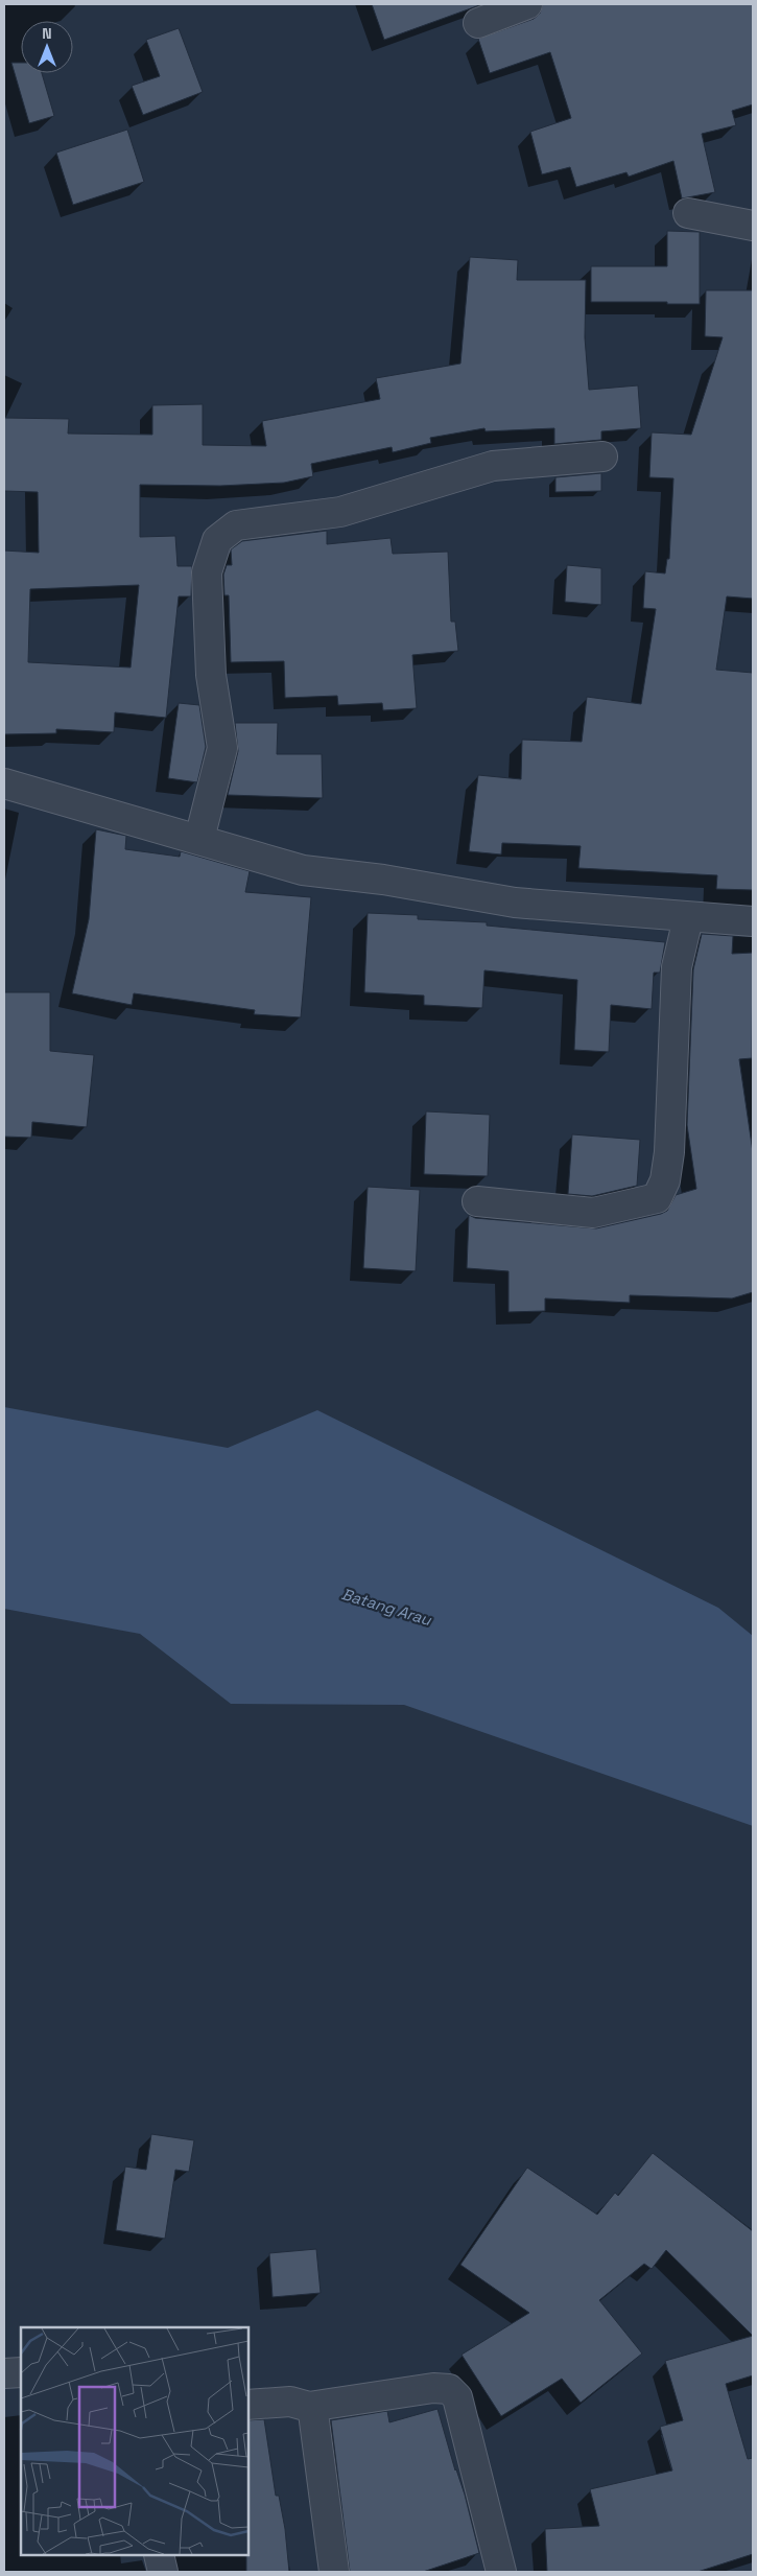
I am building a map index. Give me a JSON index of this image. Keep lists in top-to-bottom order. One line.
{"water":["Batang Arau"],"north":"top"}
